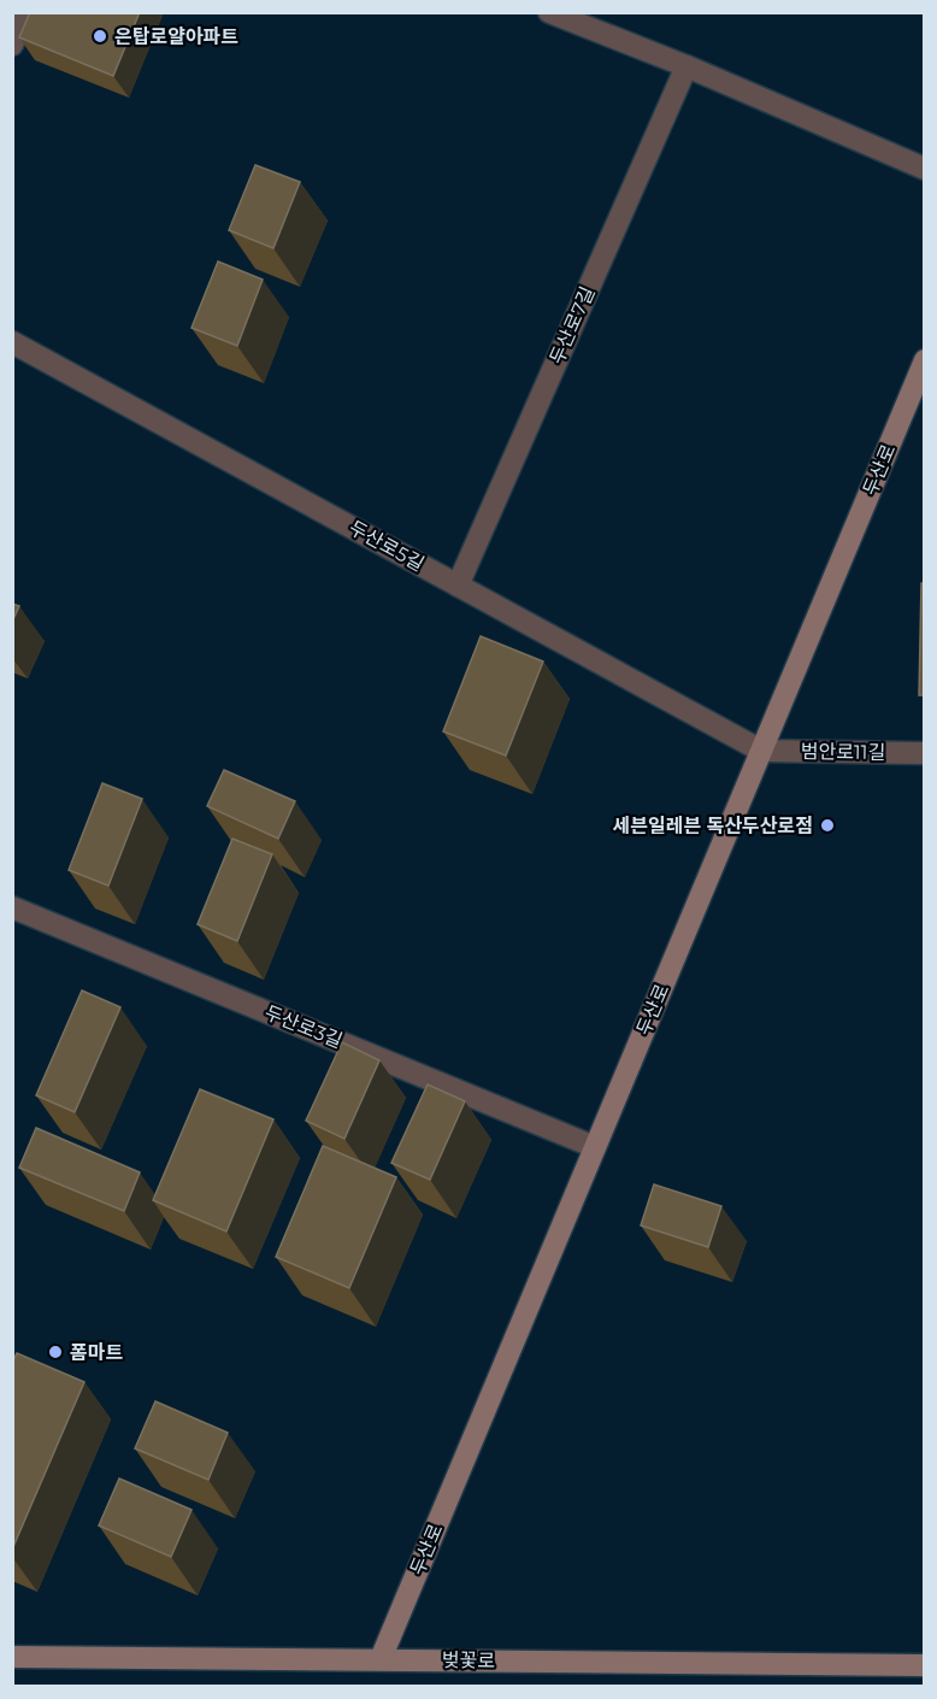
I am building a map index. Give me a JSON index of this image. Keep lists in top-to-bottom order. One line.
{"streets":{"street":["두산로7길","두산로","두산로5길","범안로11길","두산로3길","벚꽃로"]},"crossings":[["두산로7길","두산로5길"],["두산로","두산로5길"],["두산로","범안로11길"],["두산로","두산로3길"],["두산로","벚꽃로"],["두산로5길","범안로11길"]],"places":["은탑로얄아파트","세븐일레븐 독산두산로점","폼마트"]}
